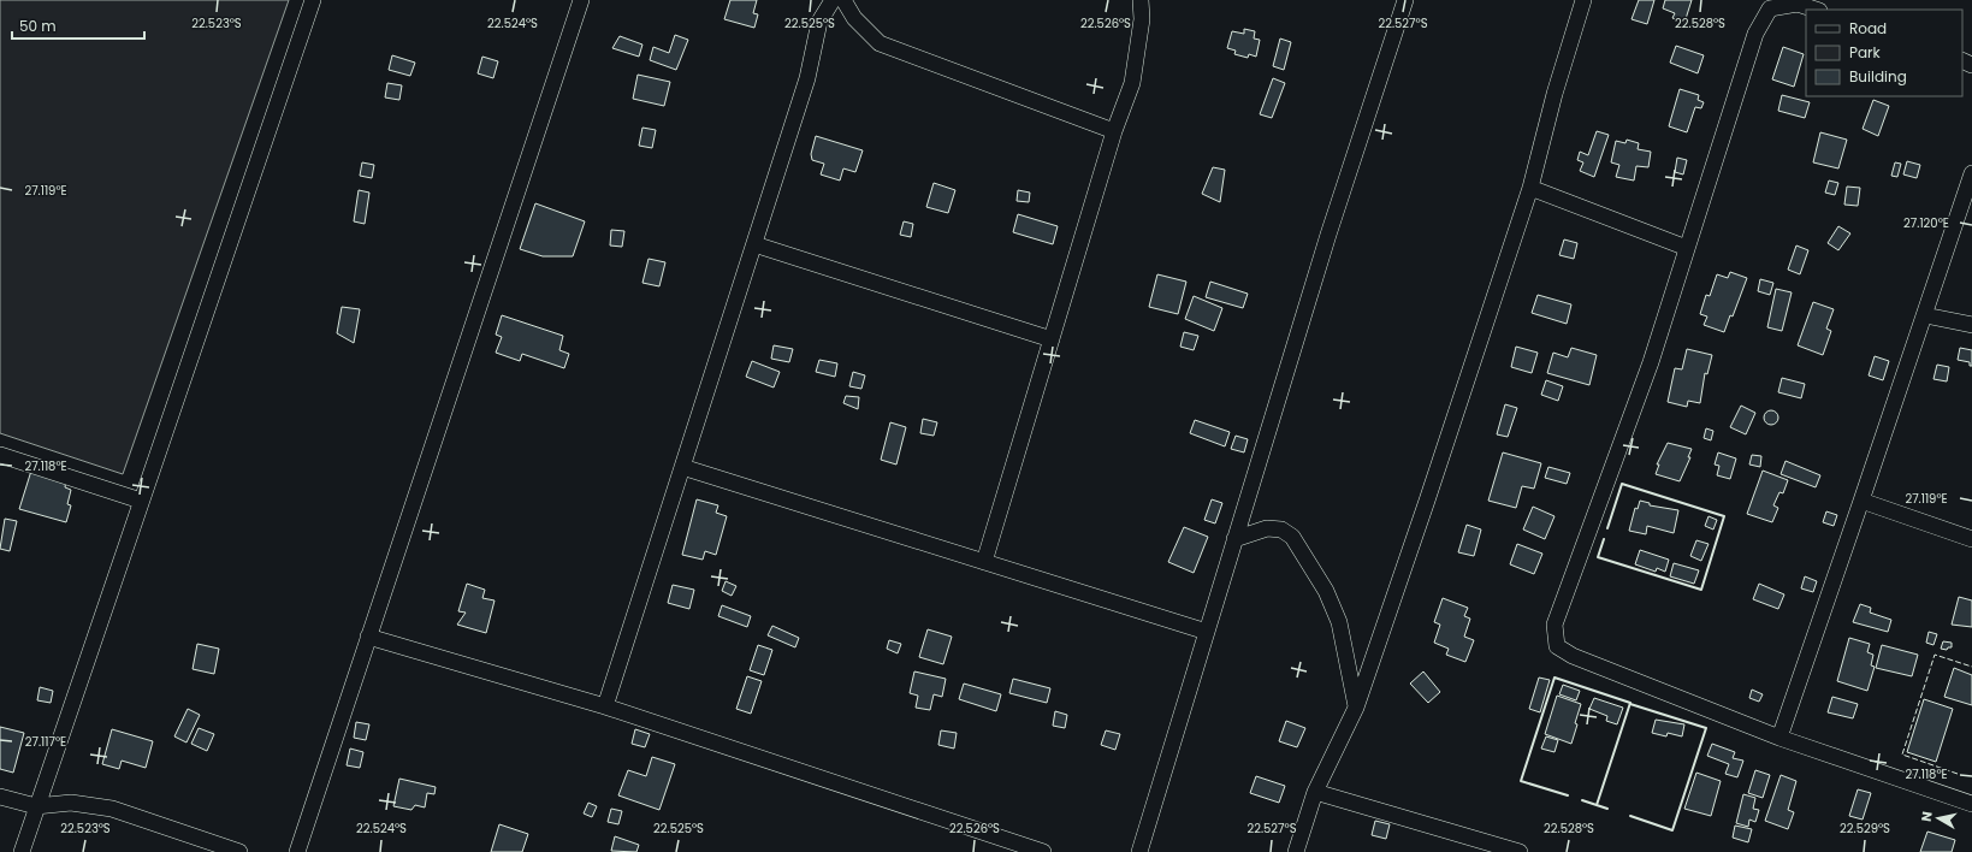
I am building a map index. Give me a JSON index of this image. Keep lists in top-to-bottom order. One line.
{"legend":["Road","Park","Building"],"scale_bar":"50 m","north":"left","coordinates":["22.523°S","22.524°S","22.525°S","22.526°S","22.527°S","22.528°S","27.119°E","27.120°E","27.118°E","27.117°E","22.529°S"]}
